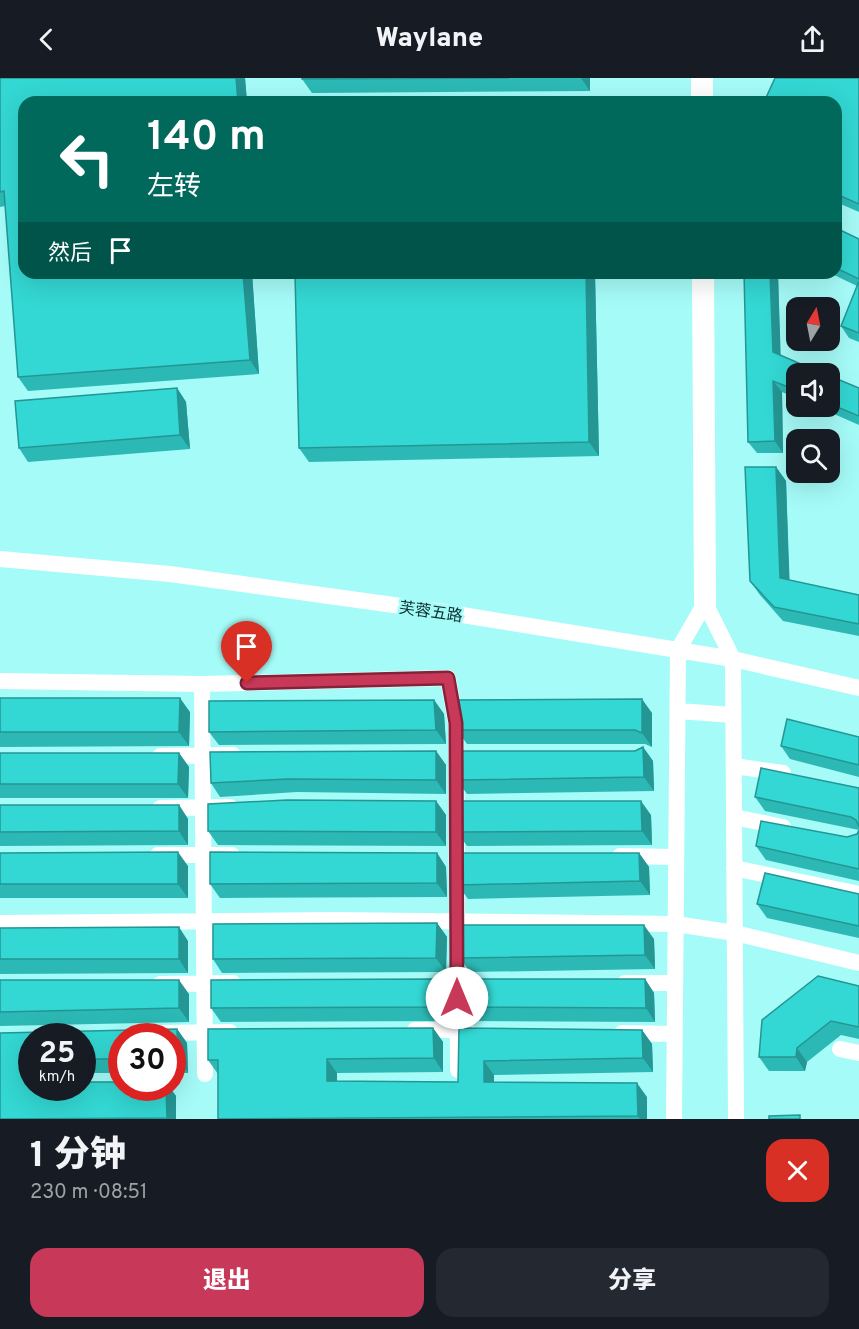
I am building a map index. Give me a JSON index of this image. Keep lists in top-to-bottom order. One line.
{"streets":{"street":["芙蓉五路"]},"north":"top","page":{"header":"Waylane","turn":["140 m","左转"],"then":"然后","speed":"25 km/h","limit":"30","heading":["1 分钟","230 m · 08:51"],"buttons":["退出","分享"]}}
